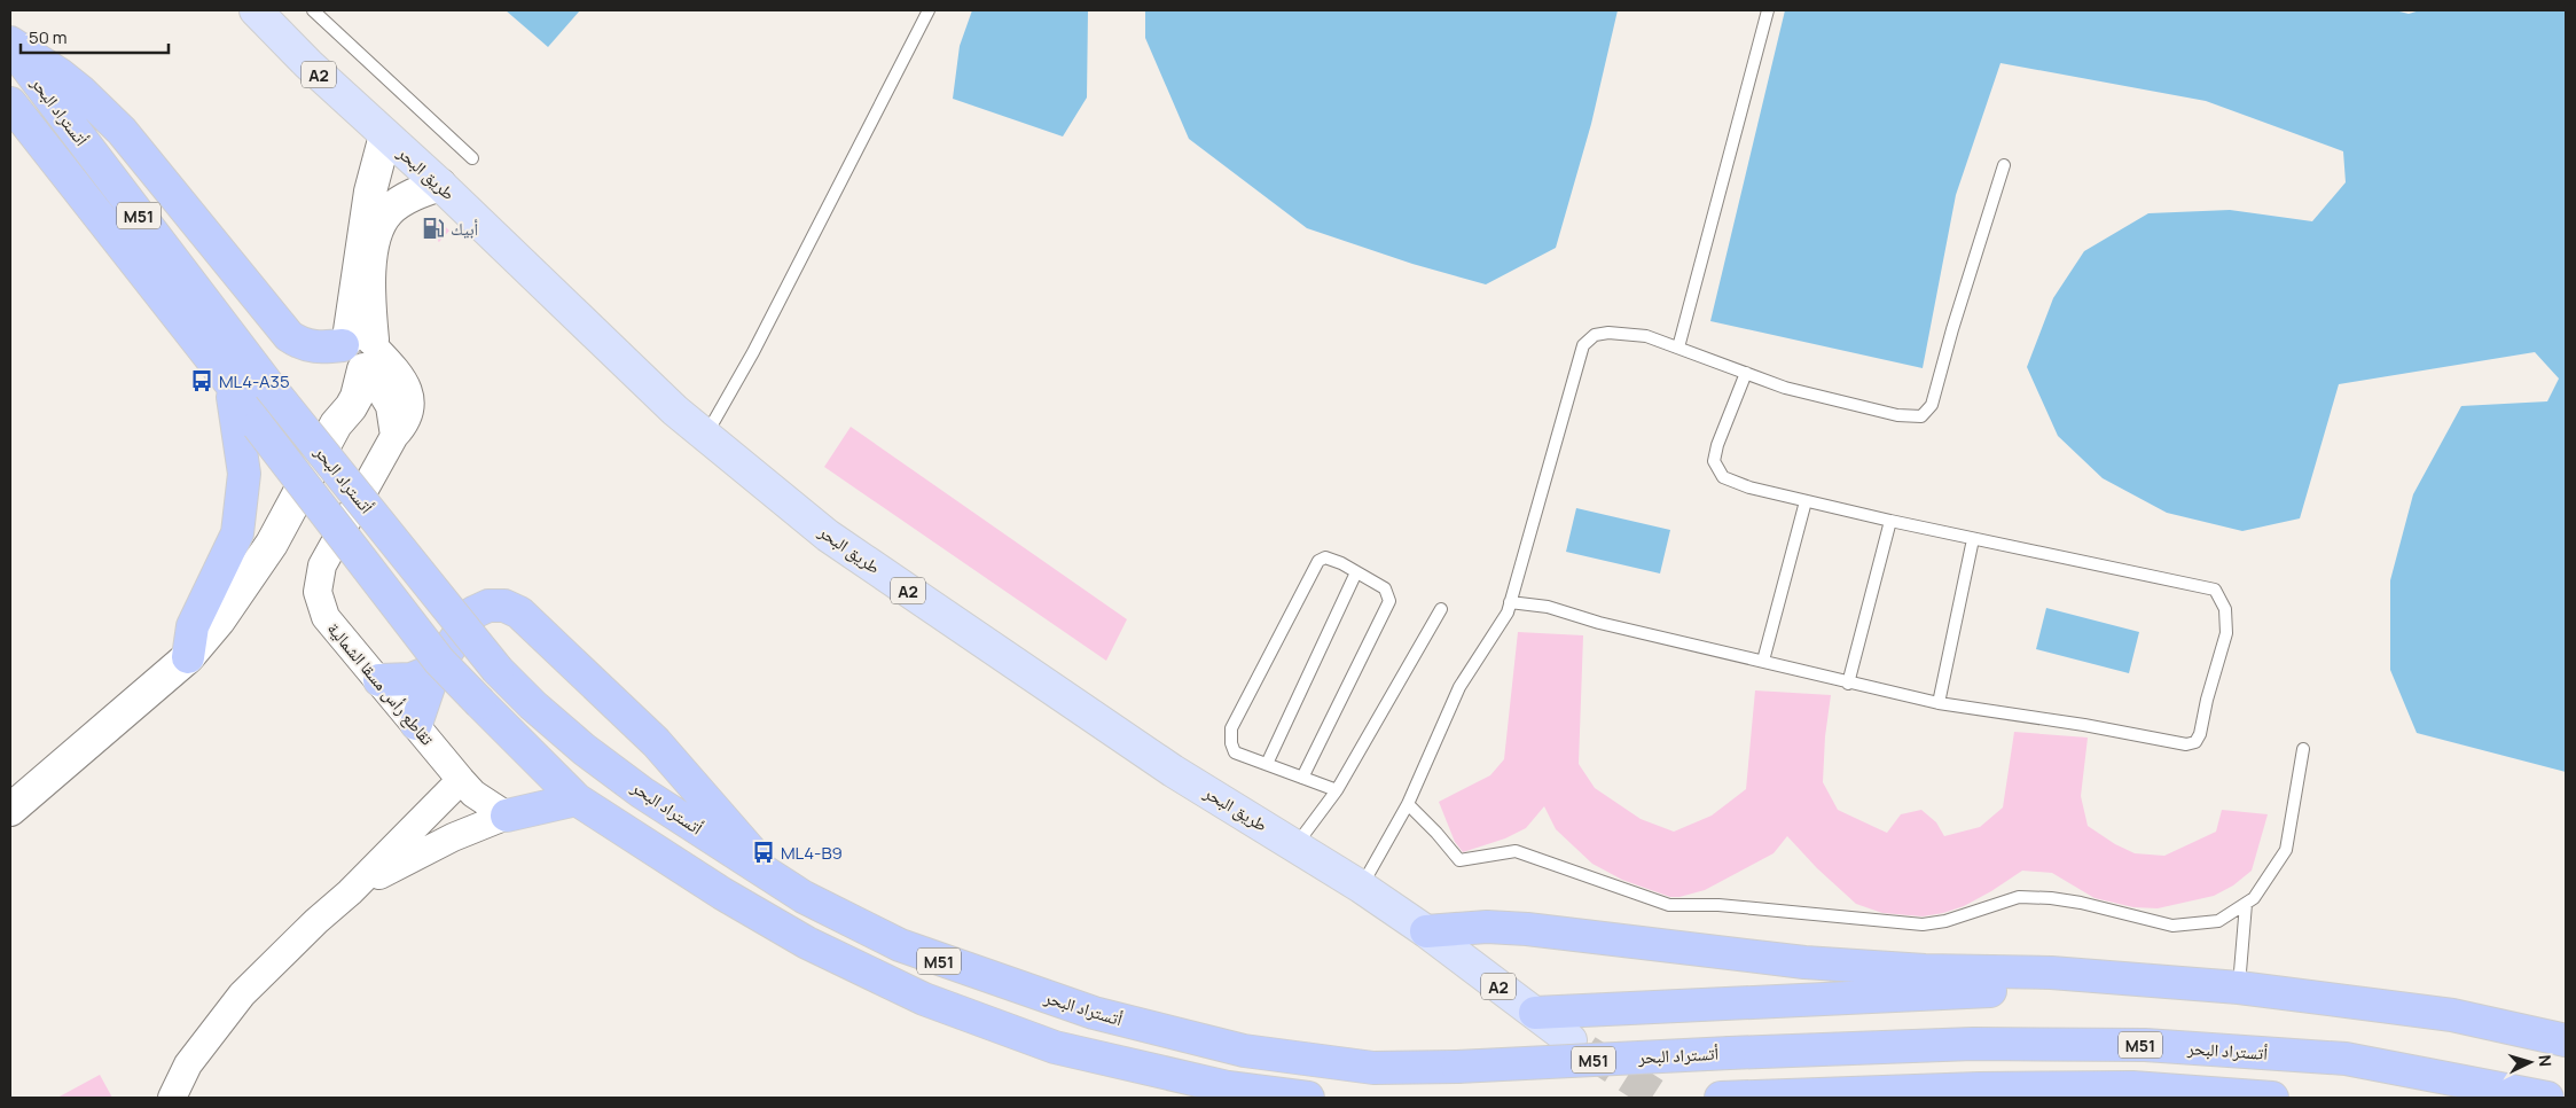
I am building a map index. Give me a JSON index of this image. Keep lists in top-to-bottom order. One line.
{"streets":{"highway":["أتستراد البحر","M51"],"main road":["A2","طريق البحر"],"street":["تقاطع رأس مسقا الشمالية"]},"places":{"fuel station":["أبيك"],"bus stop":["ML4-A35","ML4-B9"]},"scale_bar":"50 m","north":"right"}
